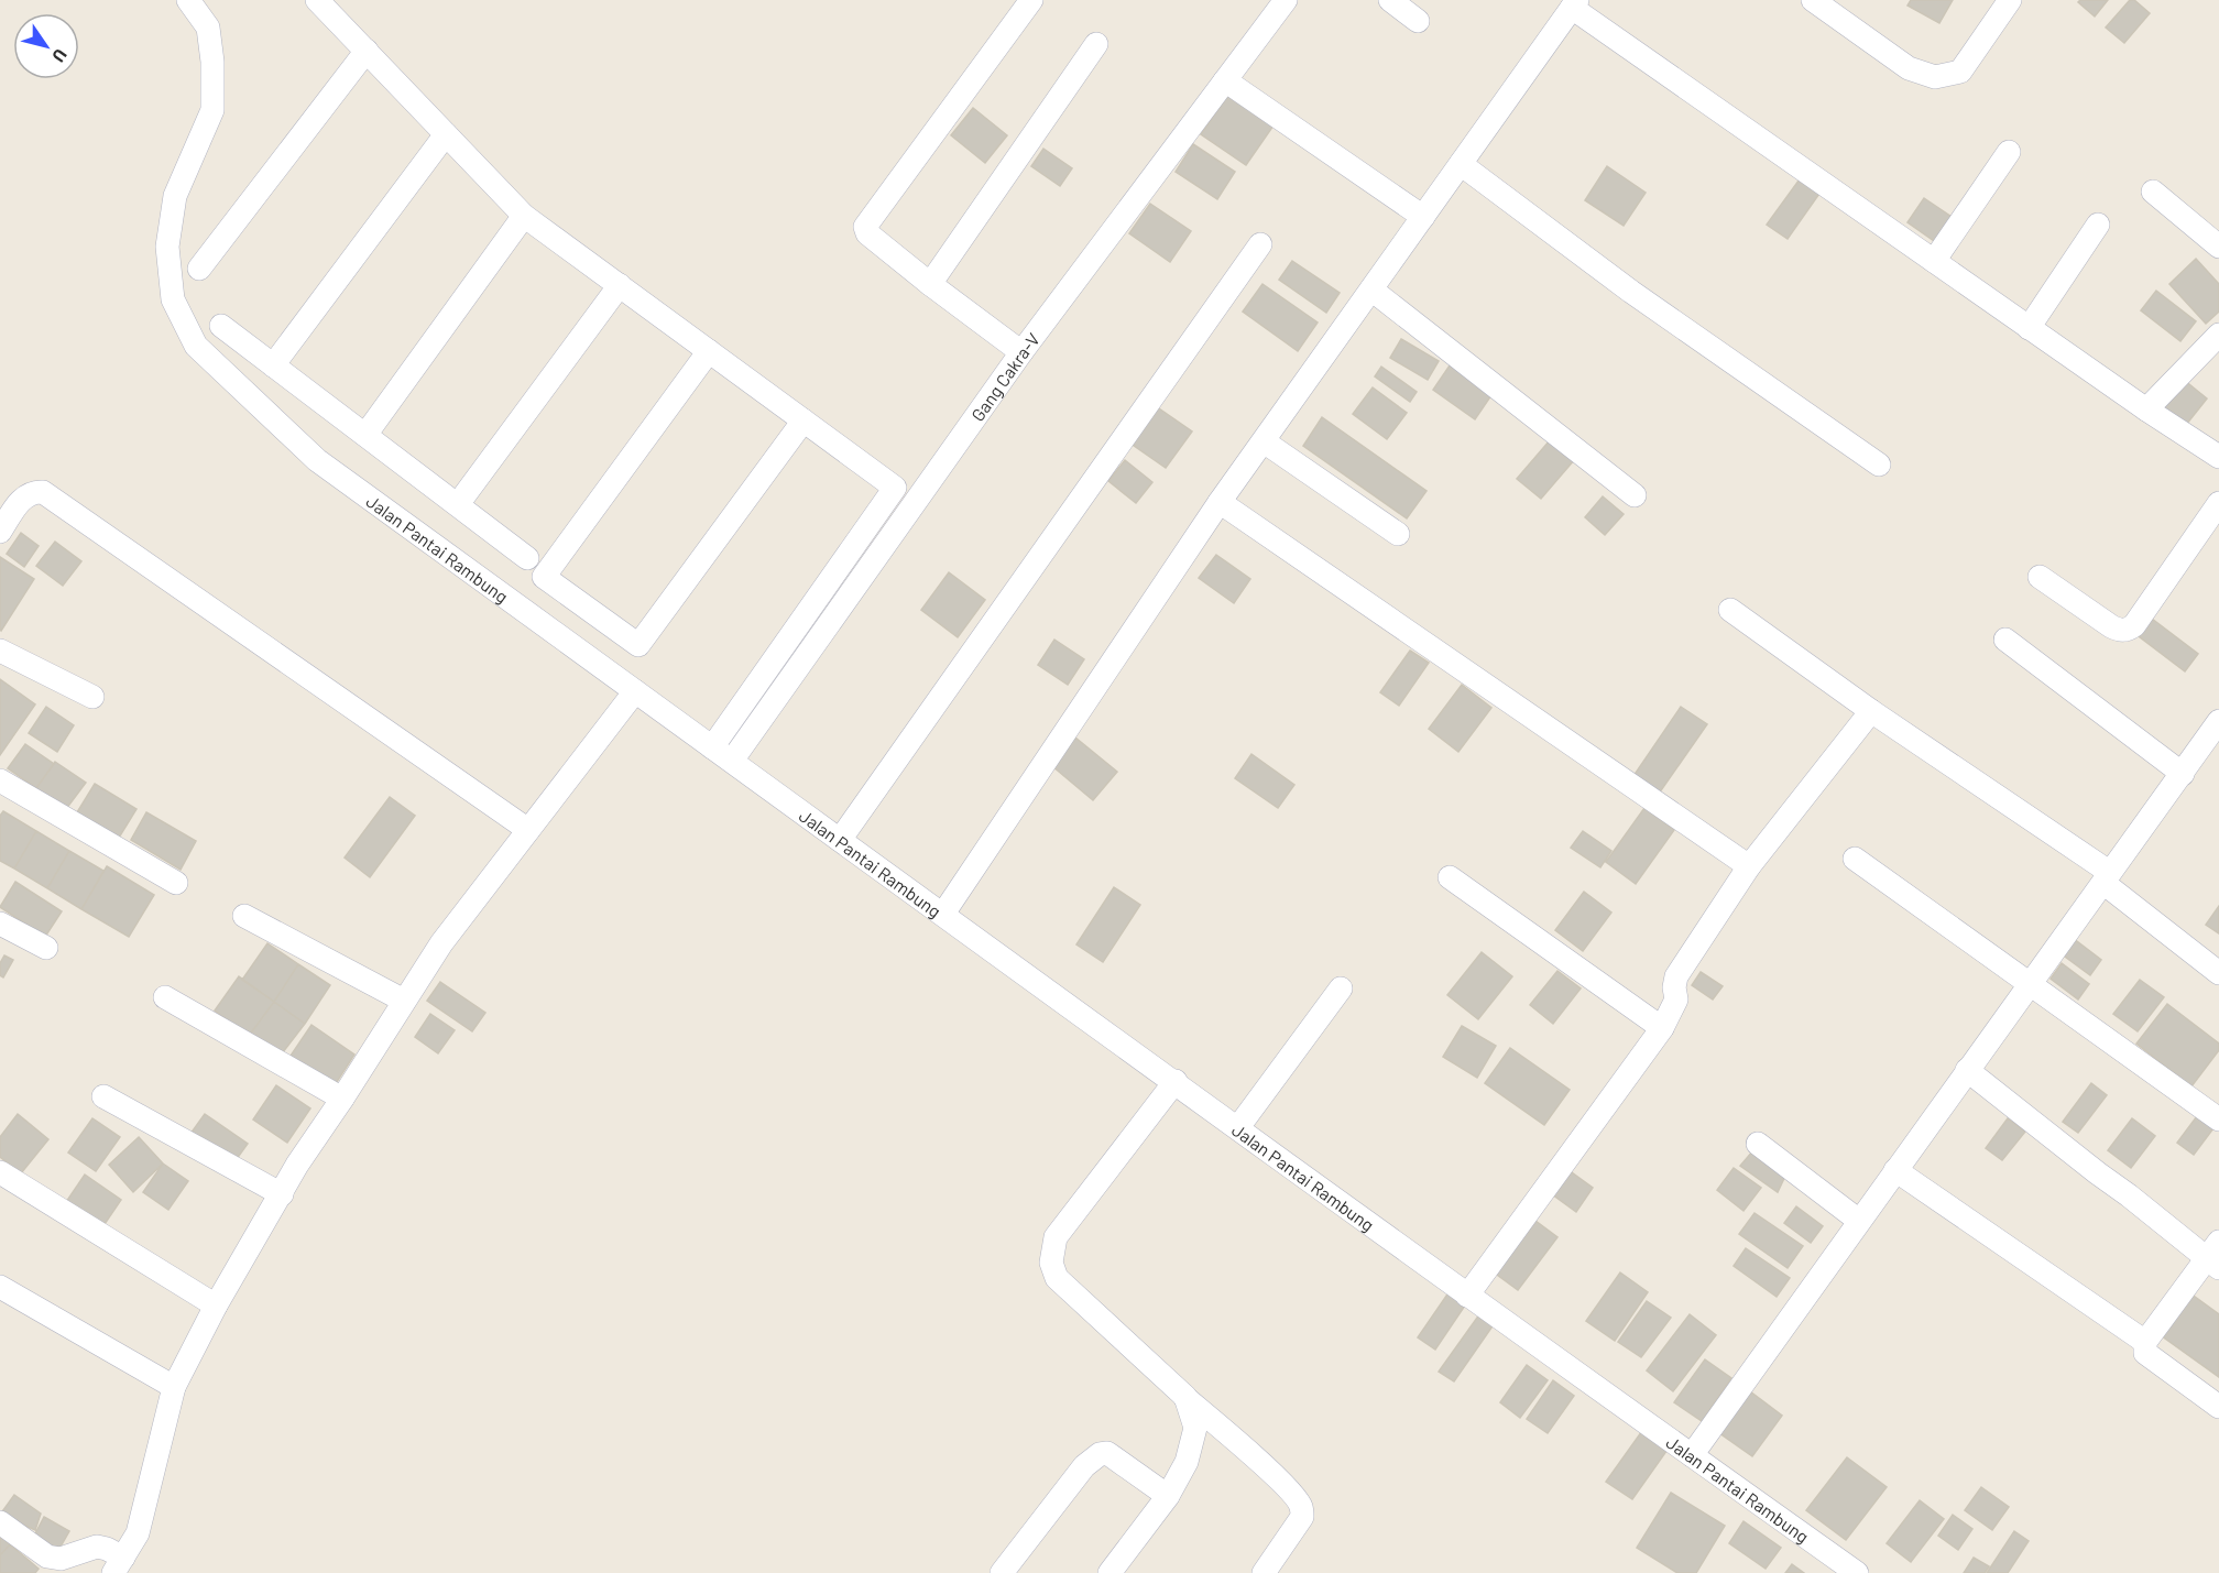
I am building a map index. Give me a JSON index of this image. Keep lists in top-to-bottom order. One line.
{"streets":{"street":["Gang Cakra-V","Jalan Pantai Rambung"]},"crossings":[["Gang Cakra-V","Jalan Pantai Rambung"]],"north":"bottom right"}
